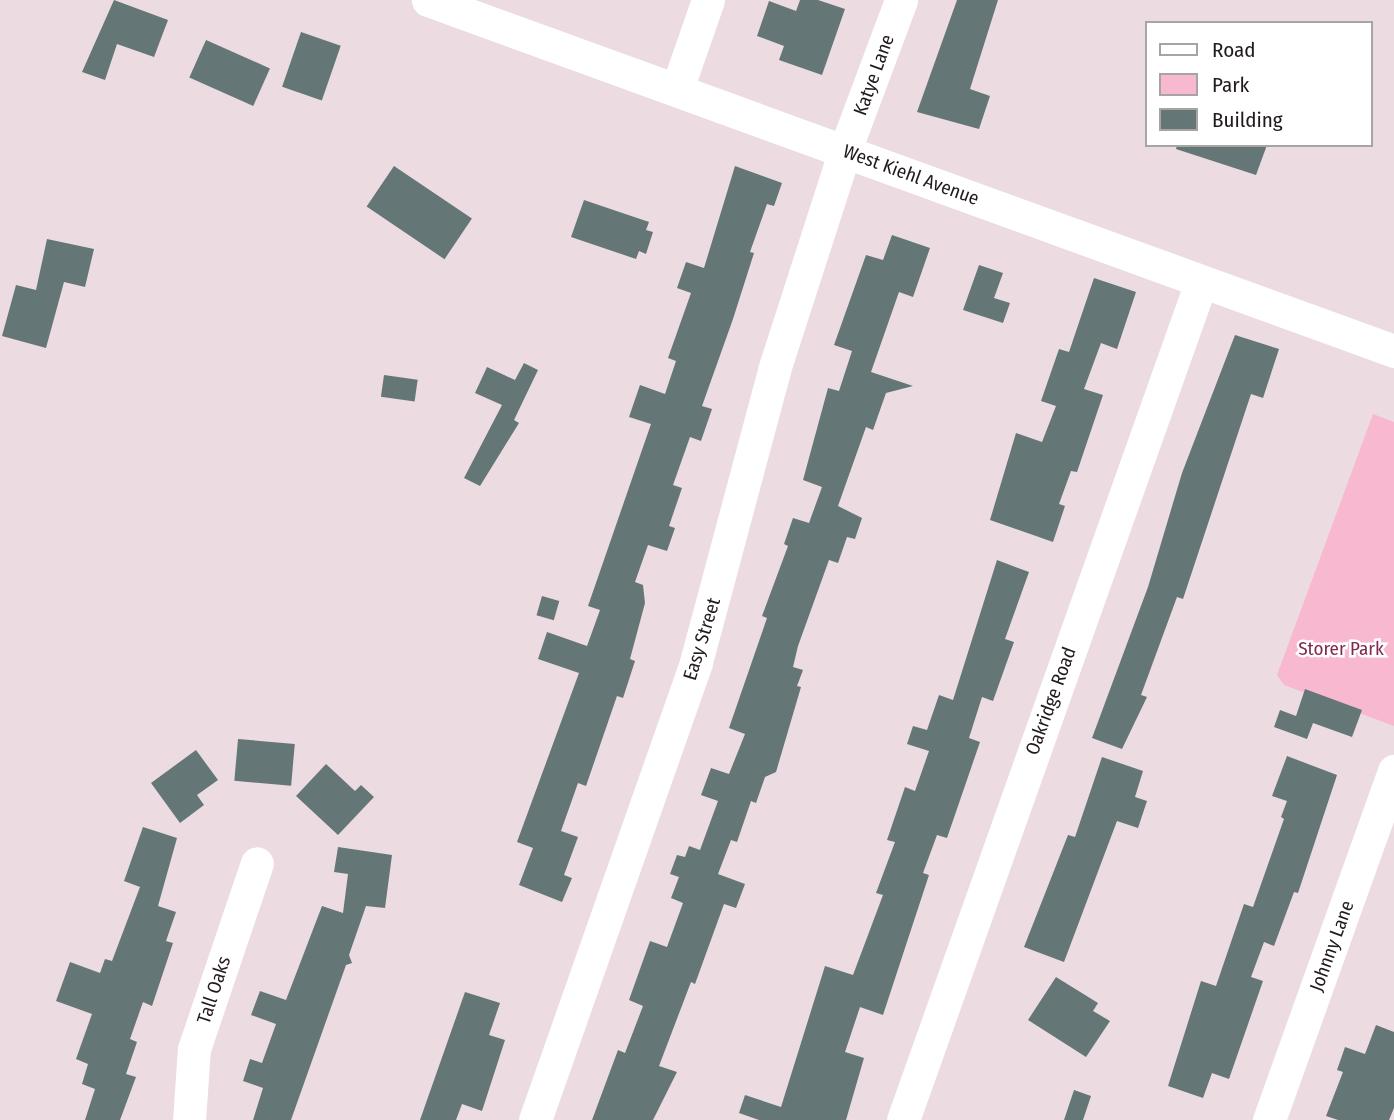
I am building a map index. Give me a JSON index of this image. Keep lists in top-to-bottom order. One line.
{"streets":{"street":["Katye Lane","West Kiehl Avenue","Easy Street","Oakridge Road","Johnny Lane","Tall Oaks"]},"crossings":[["Katye Lane","West Kiehl Avenue"],["Katye Lane","Easy Street"],["West Kiehl Avenue","Easy Street"],["West Kiehl Avenue","Oakridge Road"]],"parks":["Storer Park"],"legend":["Road","Park","Building"]}
